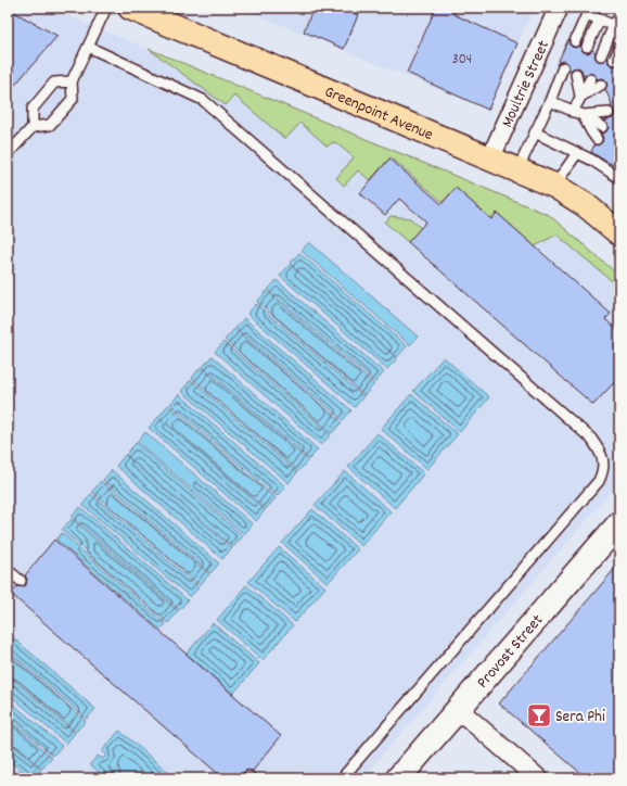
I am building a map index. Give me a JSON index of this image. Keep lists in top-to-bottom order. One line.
{"streets":{"main road":["Greenpoint Avenue"],"street":["Moultrie Street","Provost Street"]},"crossings":[["Moultrie Street","Greenpoint Avenue"]],"places":{"bar":["Sera Phi"]},"house_numbers":["304"]}
